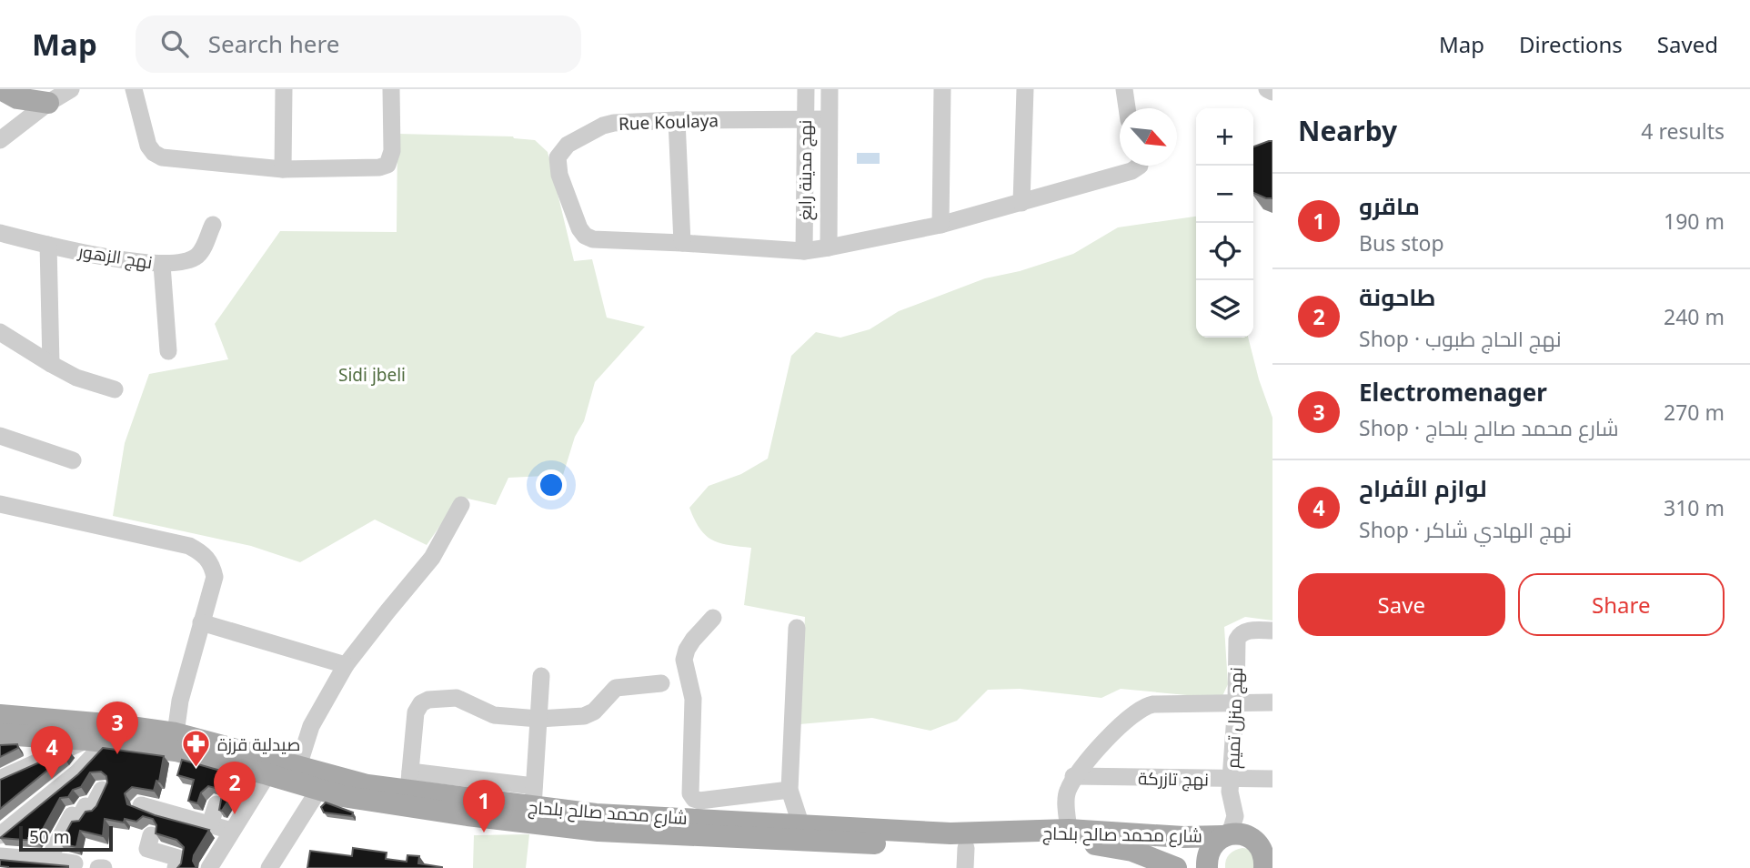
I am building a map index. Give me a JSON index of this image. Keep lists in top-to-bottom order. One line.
{"streets":{"main road":["شارع محمد صالح بلحاج"],"street":["Rue Koulaya","نهج مدينة رابغ","نهج الزهور","نهج منزل تميم","نهج تازركة"]},"crossings":[["Rue Koulaya","نهج مدينة رابغ"],["نهج منزل تميم","نهج تازركة"],["نهج منزل تميم","شارع محمد صالح بلحاج"]],"parks":["Sidi jbeli"],"places":{"pharmacy":["صيدلية قرزة"]},"scale_bar":"50 m","north":"bottom right","page":{"header":"Map","search":"Search here","nav":["Map","Directions","Saved"],"heading":["Nearby","4 results"],"map_buttons":["+","−"],"list":[{"mark":"1","name":"ماقرو","note":"Bus stop","value":"190 m"},{"mark":"2","name":"طاحونة","note":"Shop · نهج الحاج طبوب","value":"240 m"},{"mark":"3","name":"Electromenager","note":"Shop · شارع محمد صالح بلحاج","value":"270 m"},{"mark":"4","name":"لوازم الأفراح","note":"Shop · نهج الهادي شاكر","value":"310 m"}],"buttons":["Save","Share"],"pins":["3","4","2","1"],"scale":"50 m"}}
